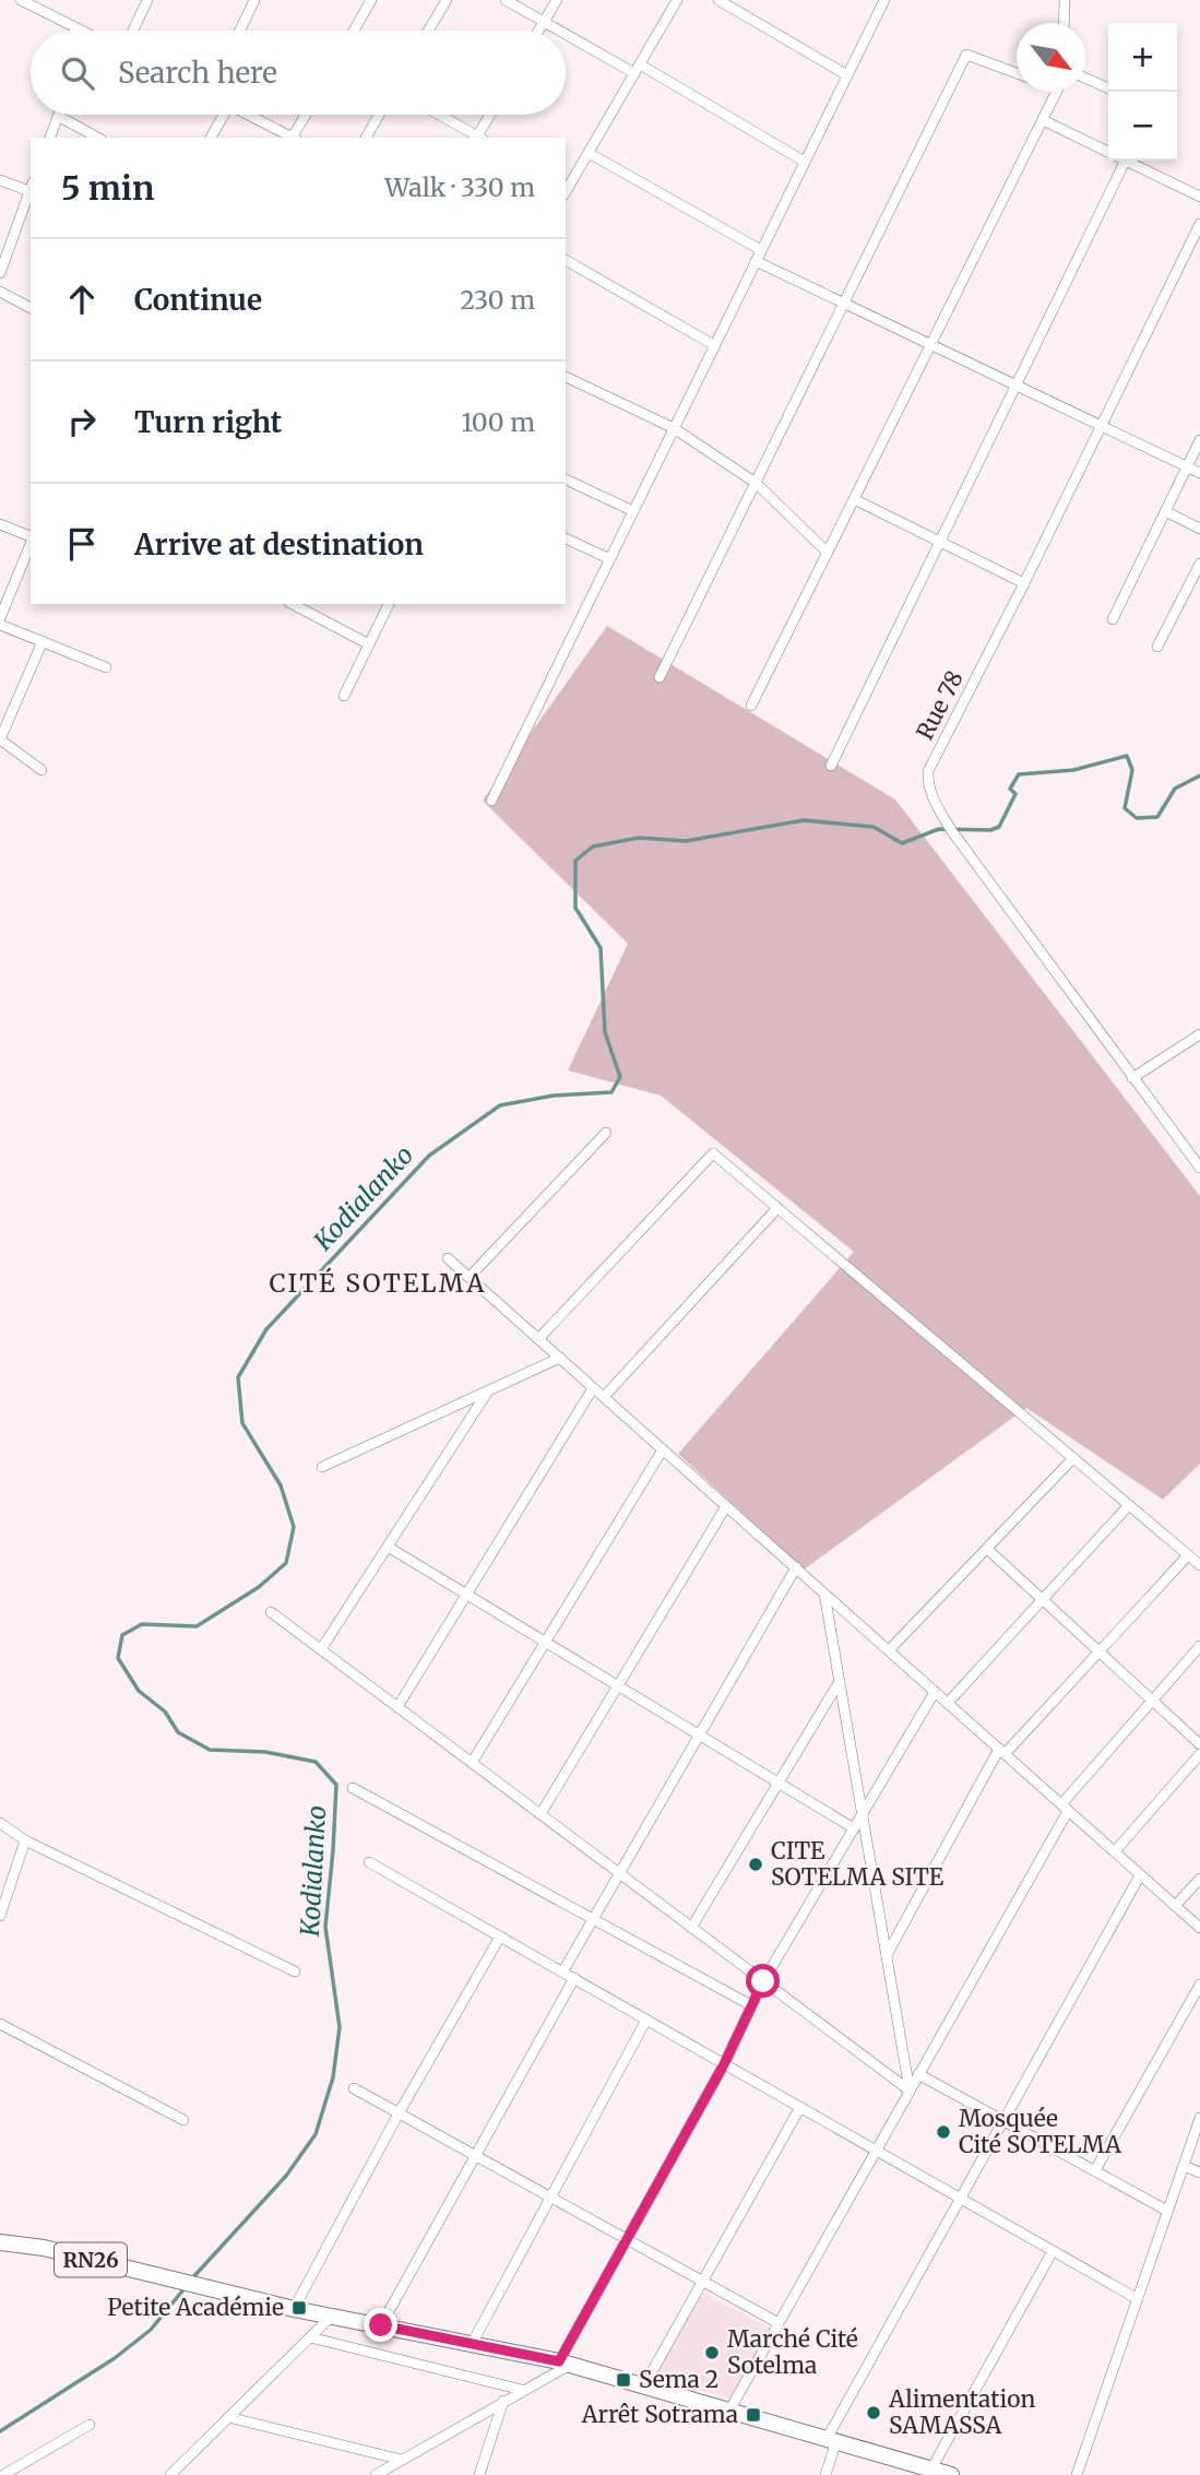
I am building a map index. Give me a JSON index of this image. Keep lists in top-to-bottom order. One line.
{"streets":{"main road":["RN26"],"street":["Rue 78"]},"districts":["CITÉ SOTELMA"],"water":["Kodialanko"],"places":{"other":["CITE SOTELMA SITE","Mosquée Cité SOTELMA","Marché Cité Sotelma","Alimentation SAMASSA"],"transit":["Petite Académie","Sema 2","Arrêt Sotrama"]},"north":"bottom right","page":{"map_buttons":["+","−"],"search":"Search here","heading":["5 min","Walk · 330 m"],"list":[["Continue","230 m"],["Turn right","100 m"],"Arrive at destination"]}}
